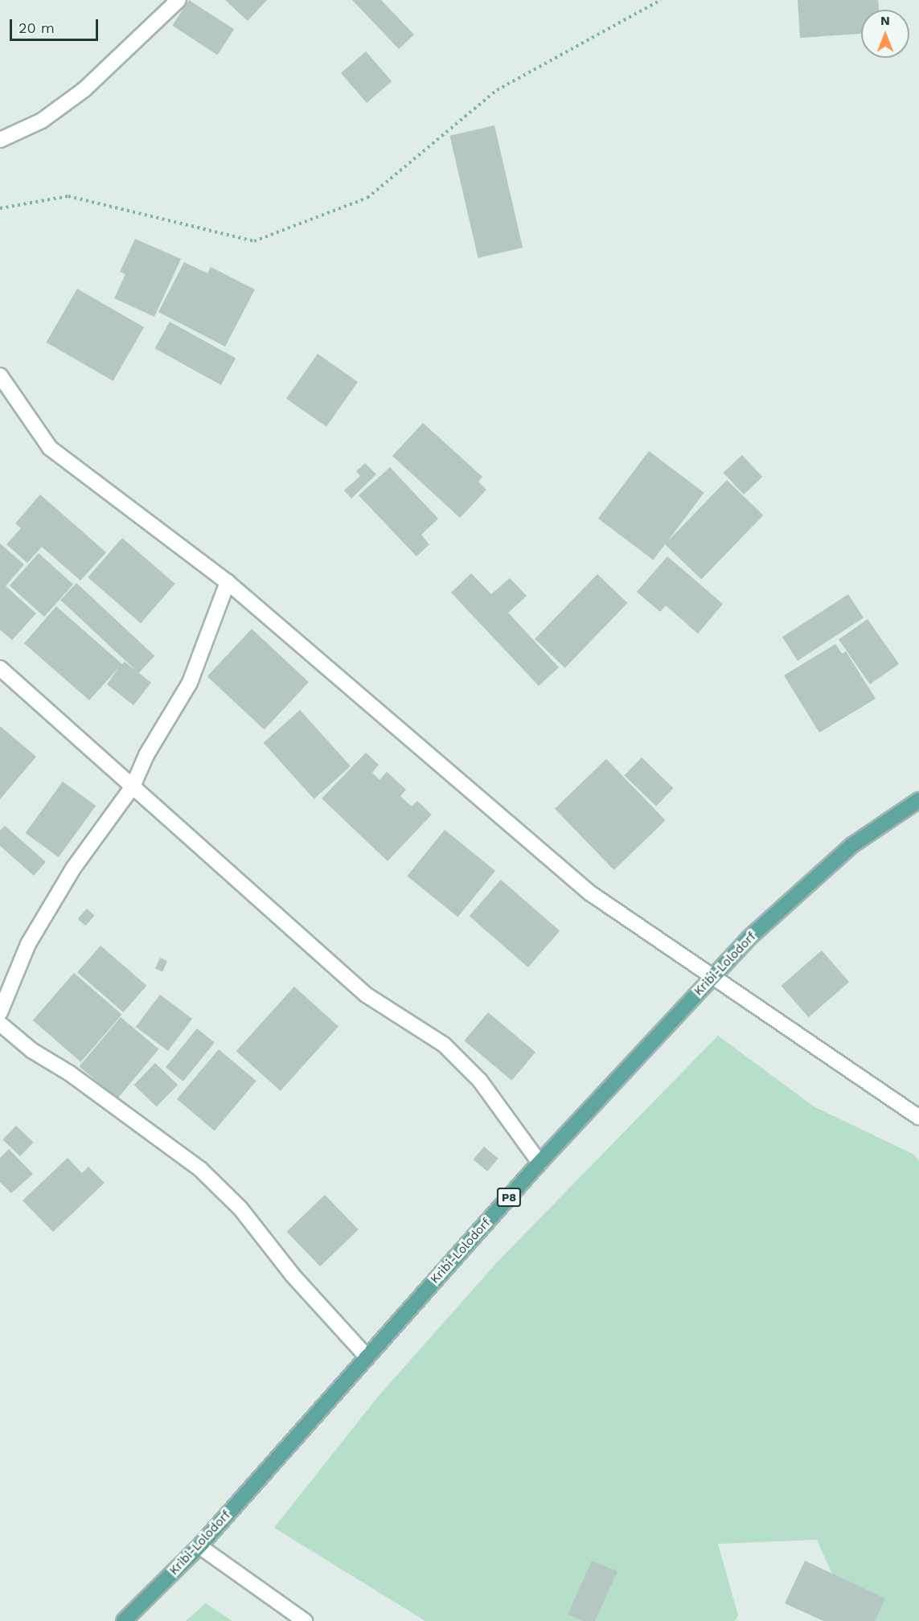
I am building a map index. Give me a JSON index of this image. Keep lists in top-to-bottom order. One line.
{"streets":{"main road":["Kribi-Lolodorf","P8"]},"scale_bar":"20 m","north":"top"}
